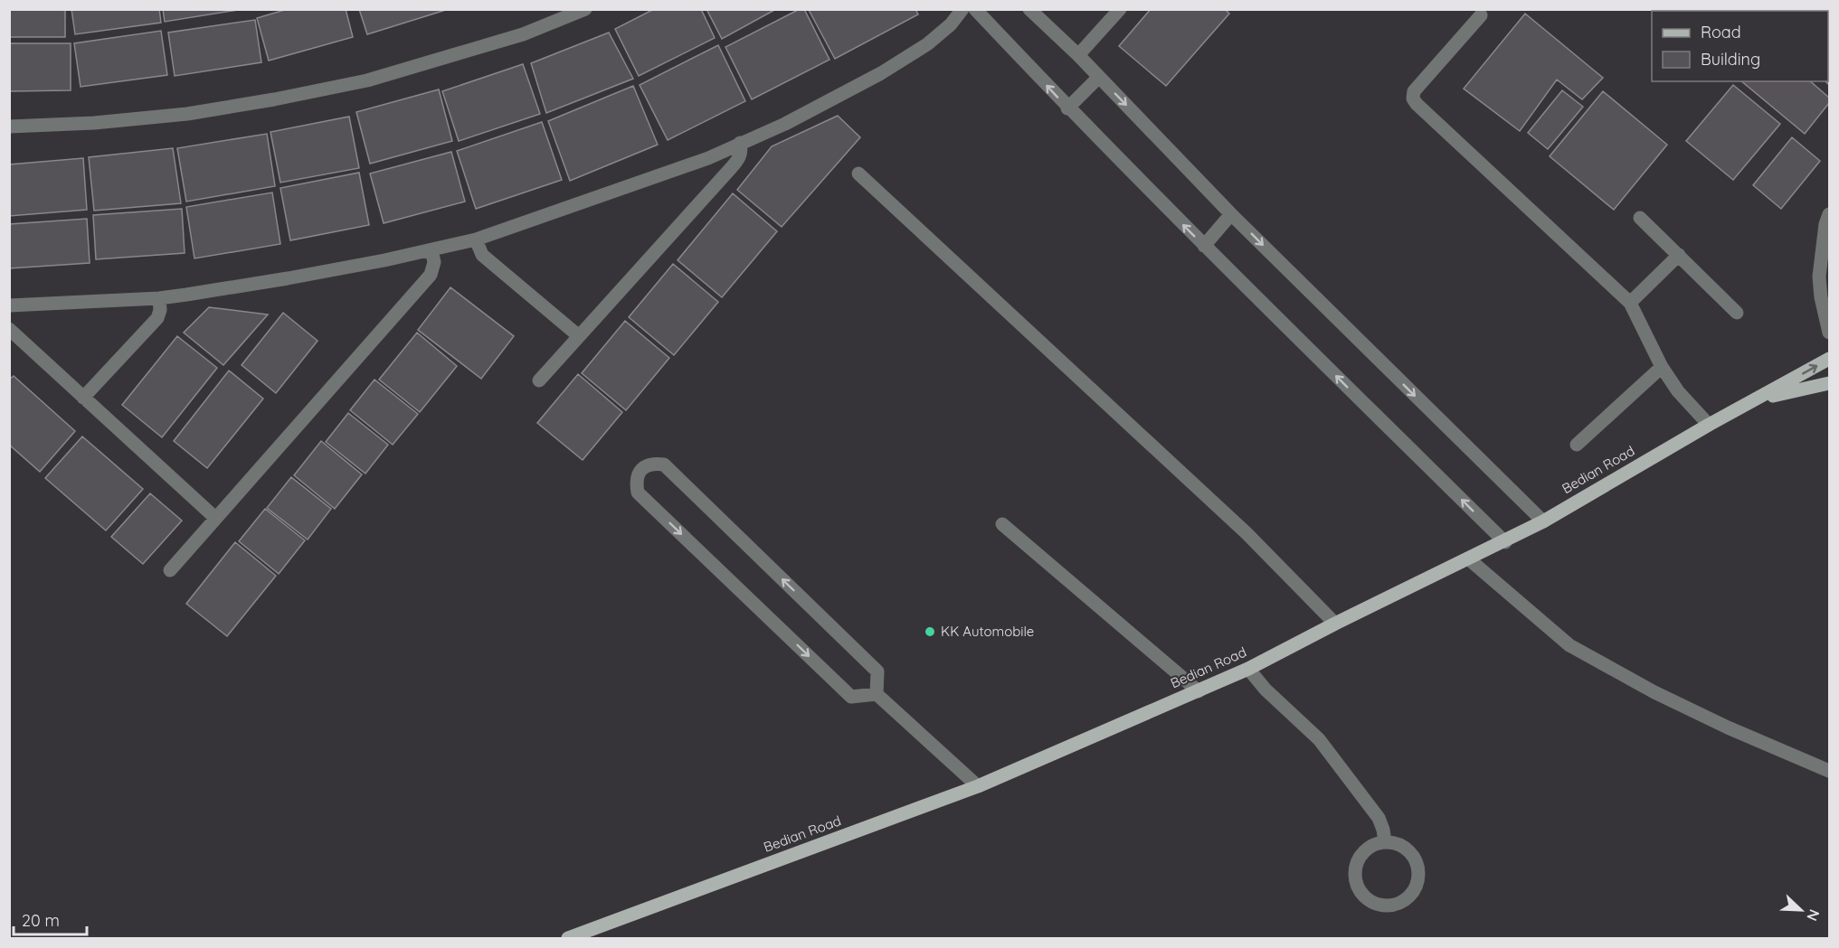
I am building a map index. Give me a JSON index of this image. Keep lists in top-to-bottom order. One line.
{"streets":{"main road":["Bedian Road"]},"places":["KK Automobile"],"legend":["Road","Building"],"scale_bar":"20 m","north":"bottom right"}
